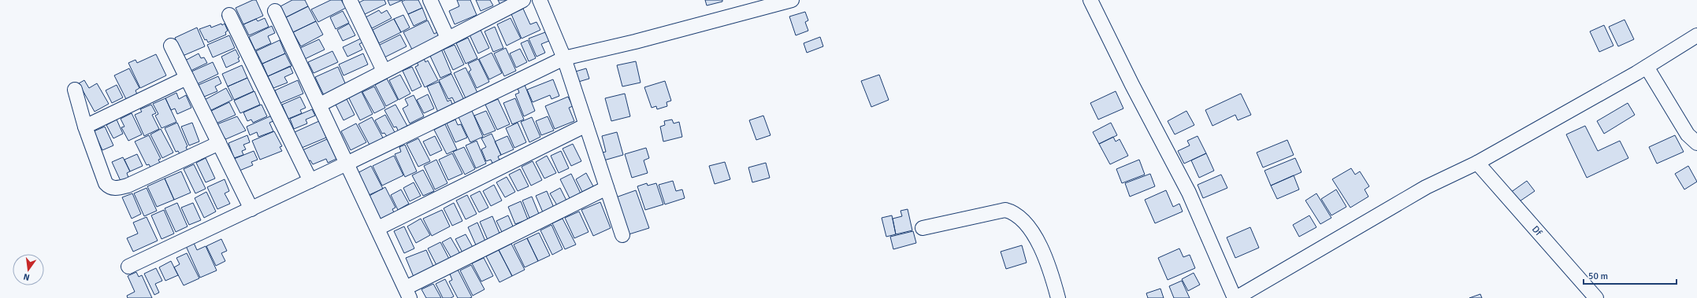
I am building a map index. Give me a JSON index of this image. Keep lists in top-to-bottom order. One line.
{"streets":{"street":["Df"]},"scale_bar":"50 m","north":"bottom"}
